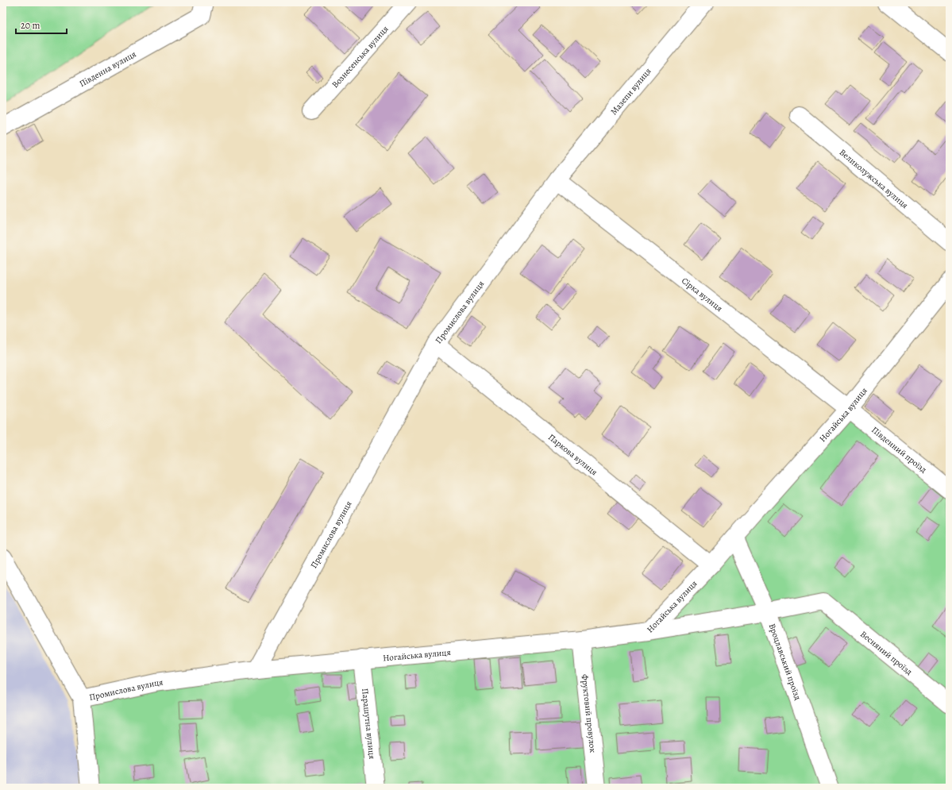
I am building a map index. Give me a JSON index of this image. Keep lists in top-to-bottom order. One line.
{"streets":{"street":["Вознесенська вулиця","Південна вулиця","Мазепи вулиця","Великолужська вулиця","Сірка вулиця","Промислова вулиця","Ногайська вулиця","Південний проїзд","Паркова вулиця","Весняний проїзд","Вроцлавський проїзд","Фруктовий провулок","Парашутна вулиця"]},"crossings":[["Мазепи вулиця","Сірка вулиця"],["Мазепи вулиця","Промислова вулиця"],["Сірка вулиця","Промислова вулиця"],["Сірка вулиця","Ногайська вулиця"],["Сірка вулиця","Південний проїзд"],["Промислова вулиця","Ногайська вулиця"],["Промислова вулиця","Паркова вулиця"],["Ногайська вулиця","Південний проїзд"],["Ногайська вулиця","Паркова вулиця"],["Ногайська вулиця","Вроцлавський проїзд"],["Ногайська вулиця","Фруктовий провулок"],["Ногайська вулиця","Парашутна вулиця"],["Весняний проїзд","Вроцлавський проїзд"]],"scale_bar":"20 m"}
